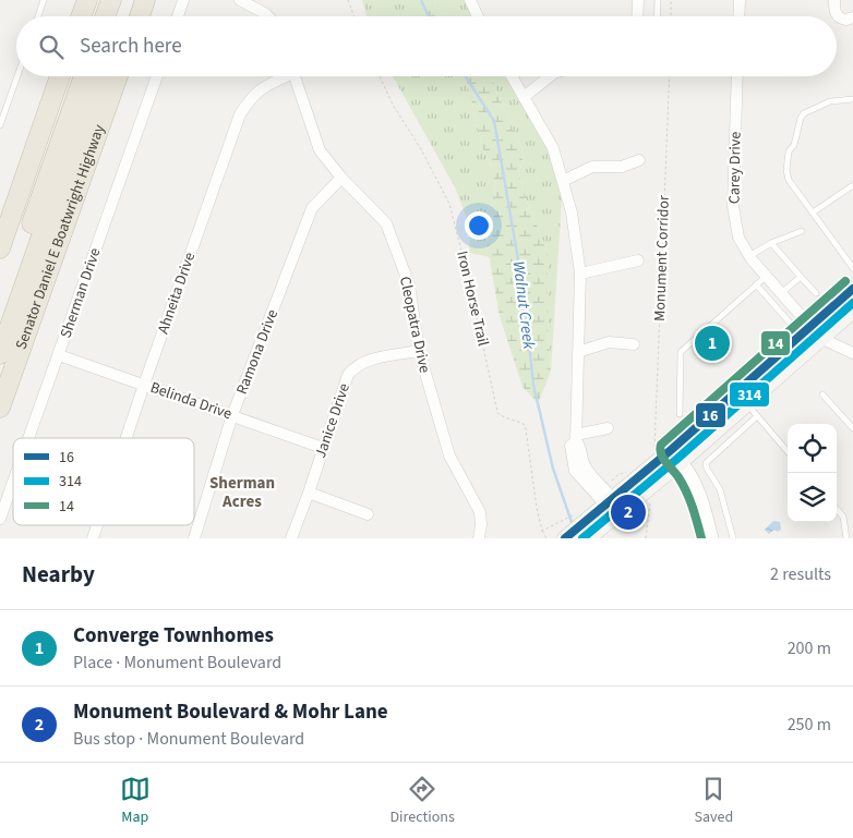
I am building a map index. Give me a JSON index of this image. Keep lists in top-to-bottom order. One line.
{"streets":{"highway":["Senator Daniel E Boatwright Highway"],"street":["Carey Drive","Sherman Drive","Ahneita Drive","Cleopatra Drive","Ramona Drive","Belinda Drive","Janice Drive"],"path":["Monument Corridor","Iron Horse Trail"]},"crossings":[["Sherman Drive","Belinda Drive"],["Ahneita Drive","Belinda Drive"],["Cleopatra Drive","Ramona Drive"],["Cleopatra Drive","Janice Drive"],["Ramona Drive","Belinda Drive"],["Belinda Drive","Janice Drive"]],"districts":["Sherman Acres"],"water":["Walnut Creek"],"lines":["transit line 14","transit line 16","transit line 314"],"legend":["16","314","14"],"page":{"search":"Search here","pins":["1","2"],"heading":["Nearby","2 results"],"list":[{"mark":"1","name":"Converge Townhomes","note":"Place · Monument Boulevard","value":"200 m"},{"mark":"2","name":"Monument Boulevard & Mohr Lane","note":"Bus stop · Monument Boulevard","value":"250 m"}],"nav":["Map","Directions","Saved"]}}
